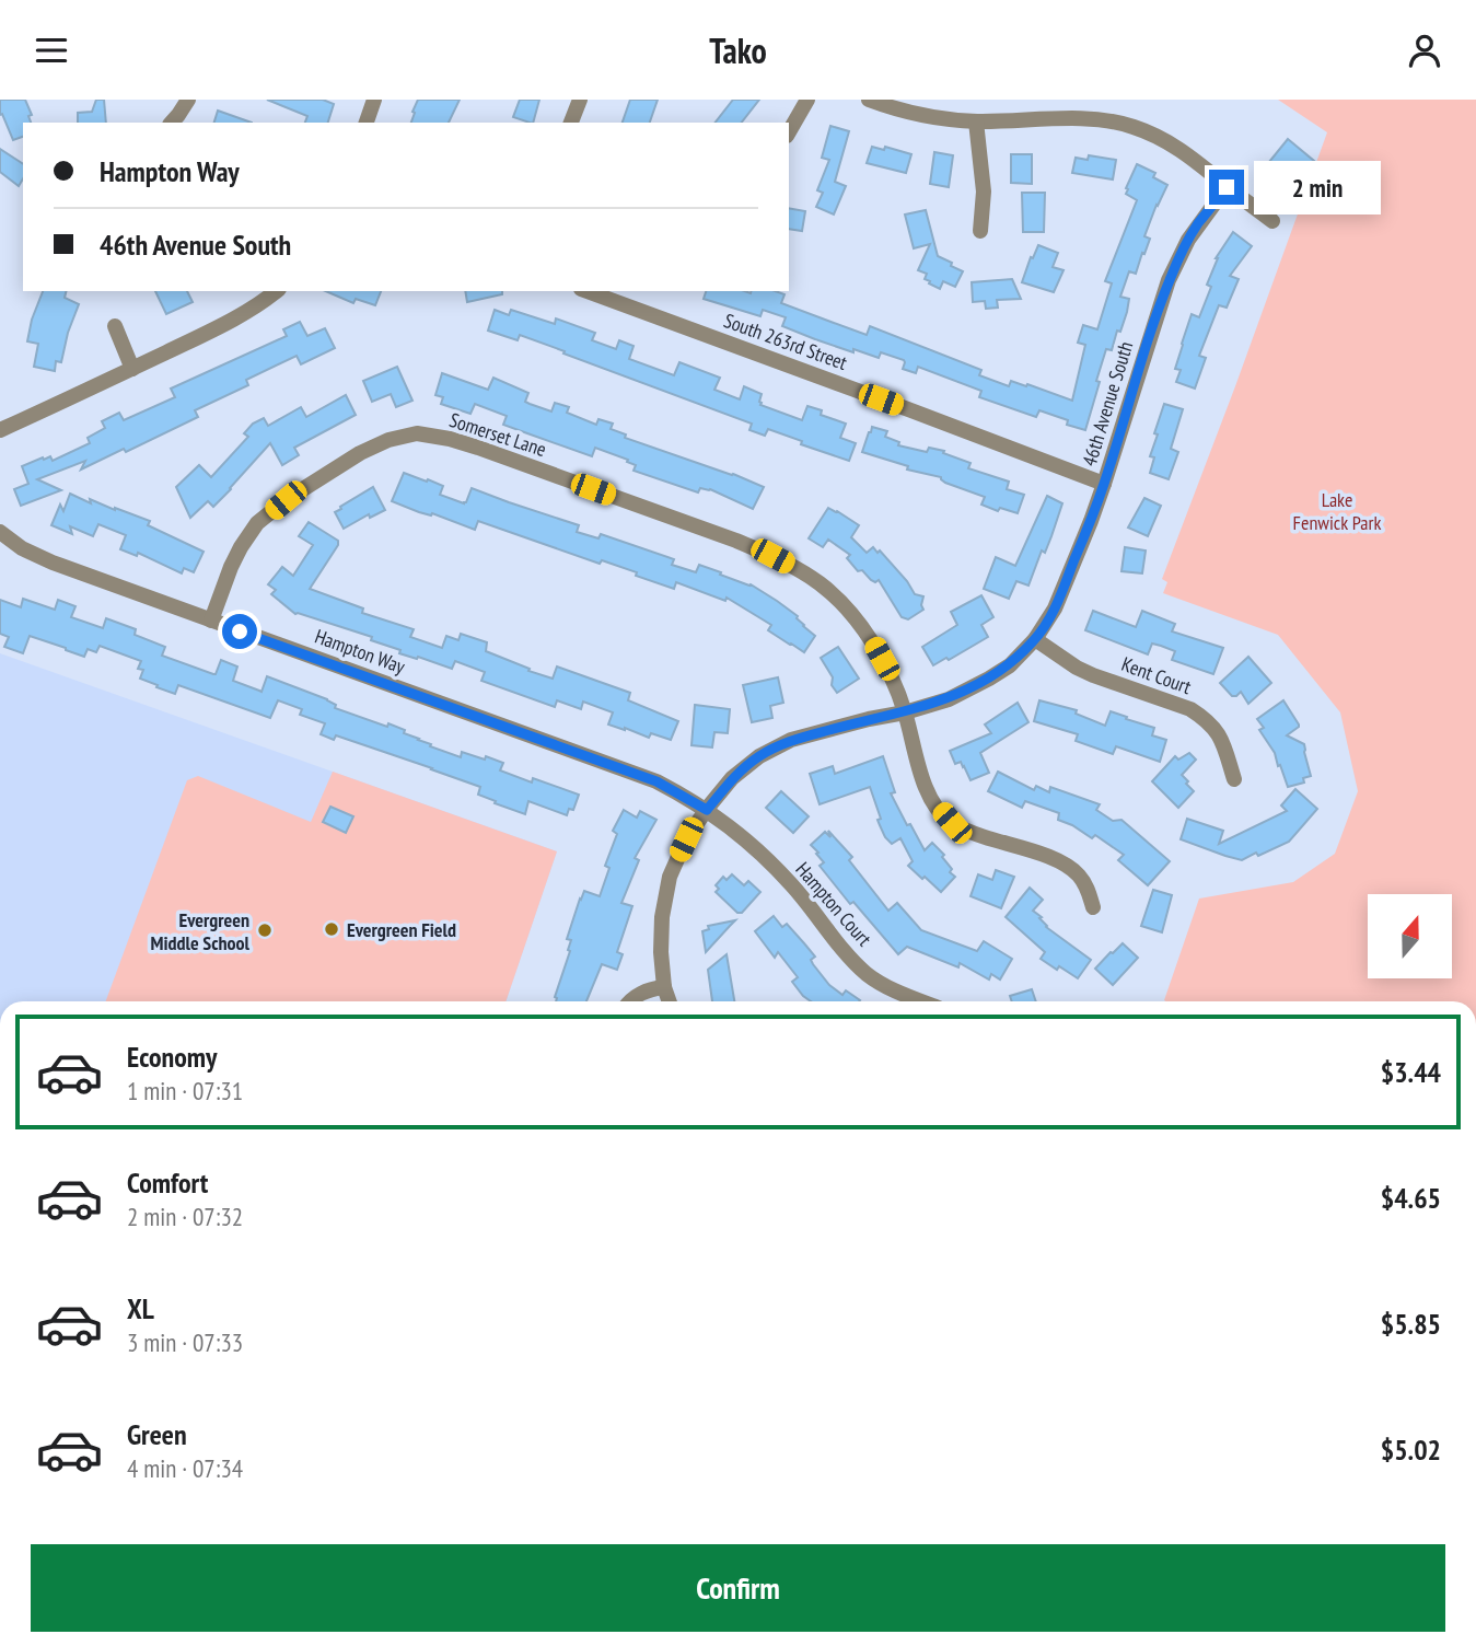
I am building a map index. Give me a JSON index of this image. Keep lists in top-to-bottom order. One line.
{"streets":{"street":["South 263rd Street","46th Avenue South","Somerset Lane","Hampton Way","Kent Court","Hampton Court"]},"crossings":[["South 263rd Street","46th Avenue South"],["46th Avenue South","Somerset Lane"],["46th Avenue South","Hampton Way"],["46th Avenue South","Kent Court"],["46th Avenue South","Hampton Court"],["Somerset Lane","Hampton Way"],["Hampton Way","Hampton Court"]],"parks":["Lake Fenwick Park"],"places":["Evergreen Field","Evergreen Middle School"],"north":"top","page":{"header":"Tako","banner":["Hampton Way","46th Avenue South"],"bubble":"2 min","list":[{"name":"Economy","note":"1 min · 07:31","value":"$3.44"},{"name":"Comfort","note":"2 min · 07:32","value":"$4.65"},{"name":"XL","note":"3 min · 07:33","value":"$5.85"},{"name":"Green","note":"4 min · 07:34","value":"$5.02"}],"buttons":"Confirm"}}
